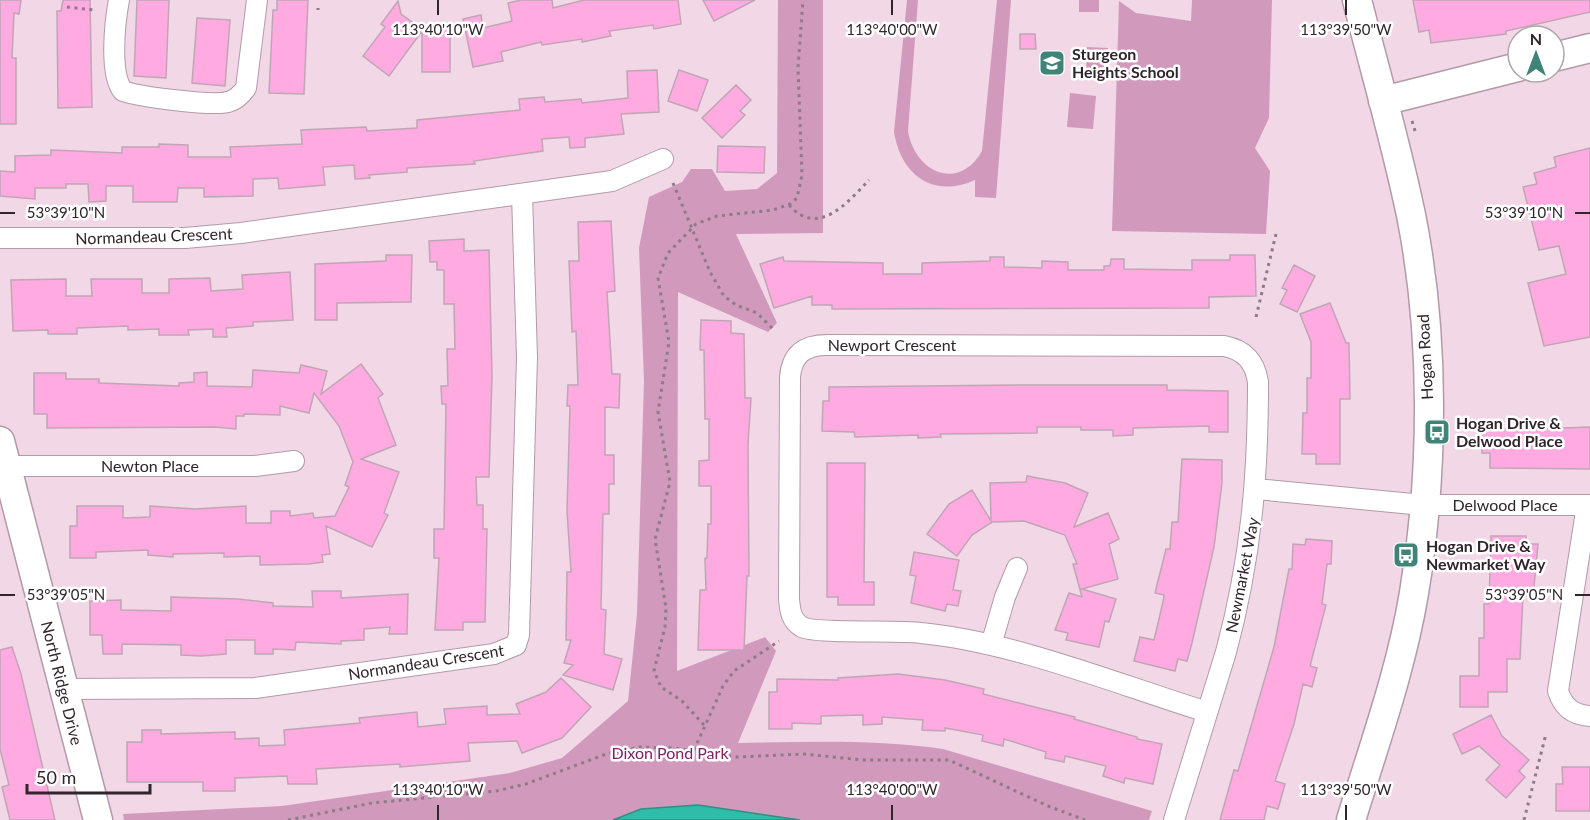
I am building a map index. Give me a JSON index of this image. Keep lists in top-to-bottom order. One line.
{"streets":{"street":["Normandeau Crescent","Newport Crescent","Hogan Road","Newton Place","Delwood Place","Newmarket Way","North Ridge Drive"]},"crossings":[["Normandeau Crescent","North Ridge Drive"],["Newport Crescent","Newmarket Way"],["Hogan Road","Delwood Place"],["Newton Place","North Ridge Drive"]],"parks":["Dixon Pond Park"],"places":{"school or university":["Sturgeon Heights School"],"bus stop":["Hogan Drive & Delwood Place","Hogan Drive & Newmarket Way"]},"scale_bar":"50 m","north":"top","coordinates":["113°40'10\"W","113°40'00\"W","113°39'50\"W","53°39'10\"N","53°39'05\"N"]}
